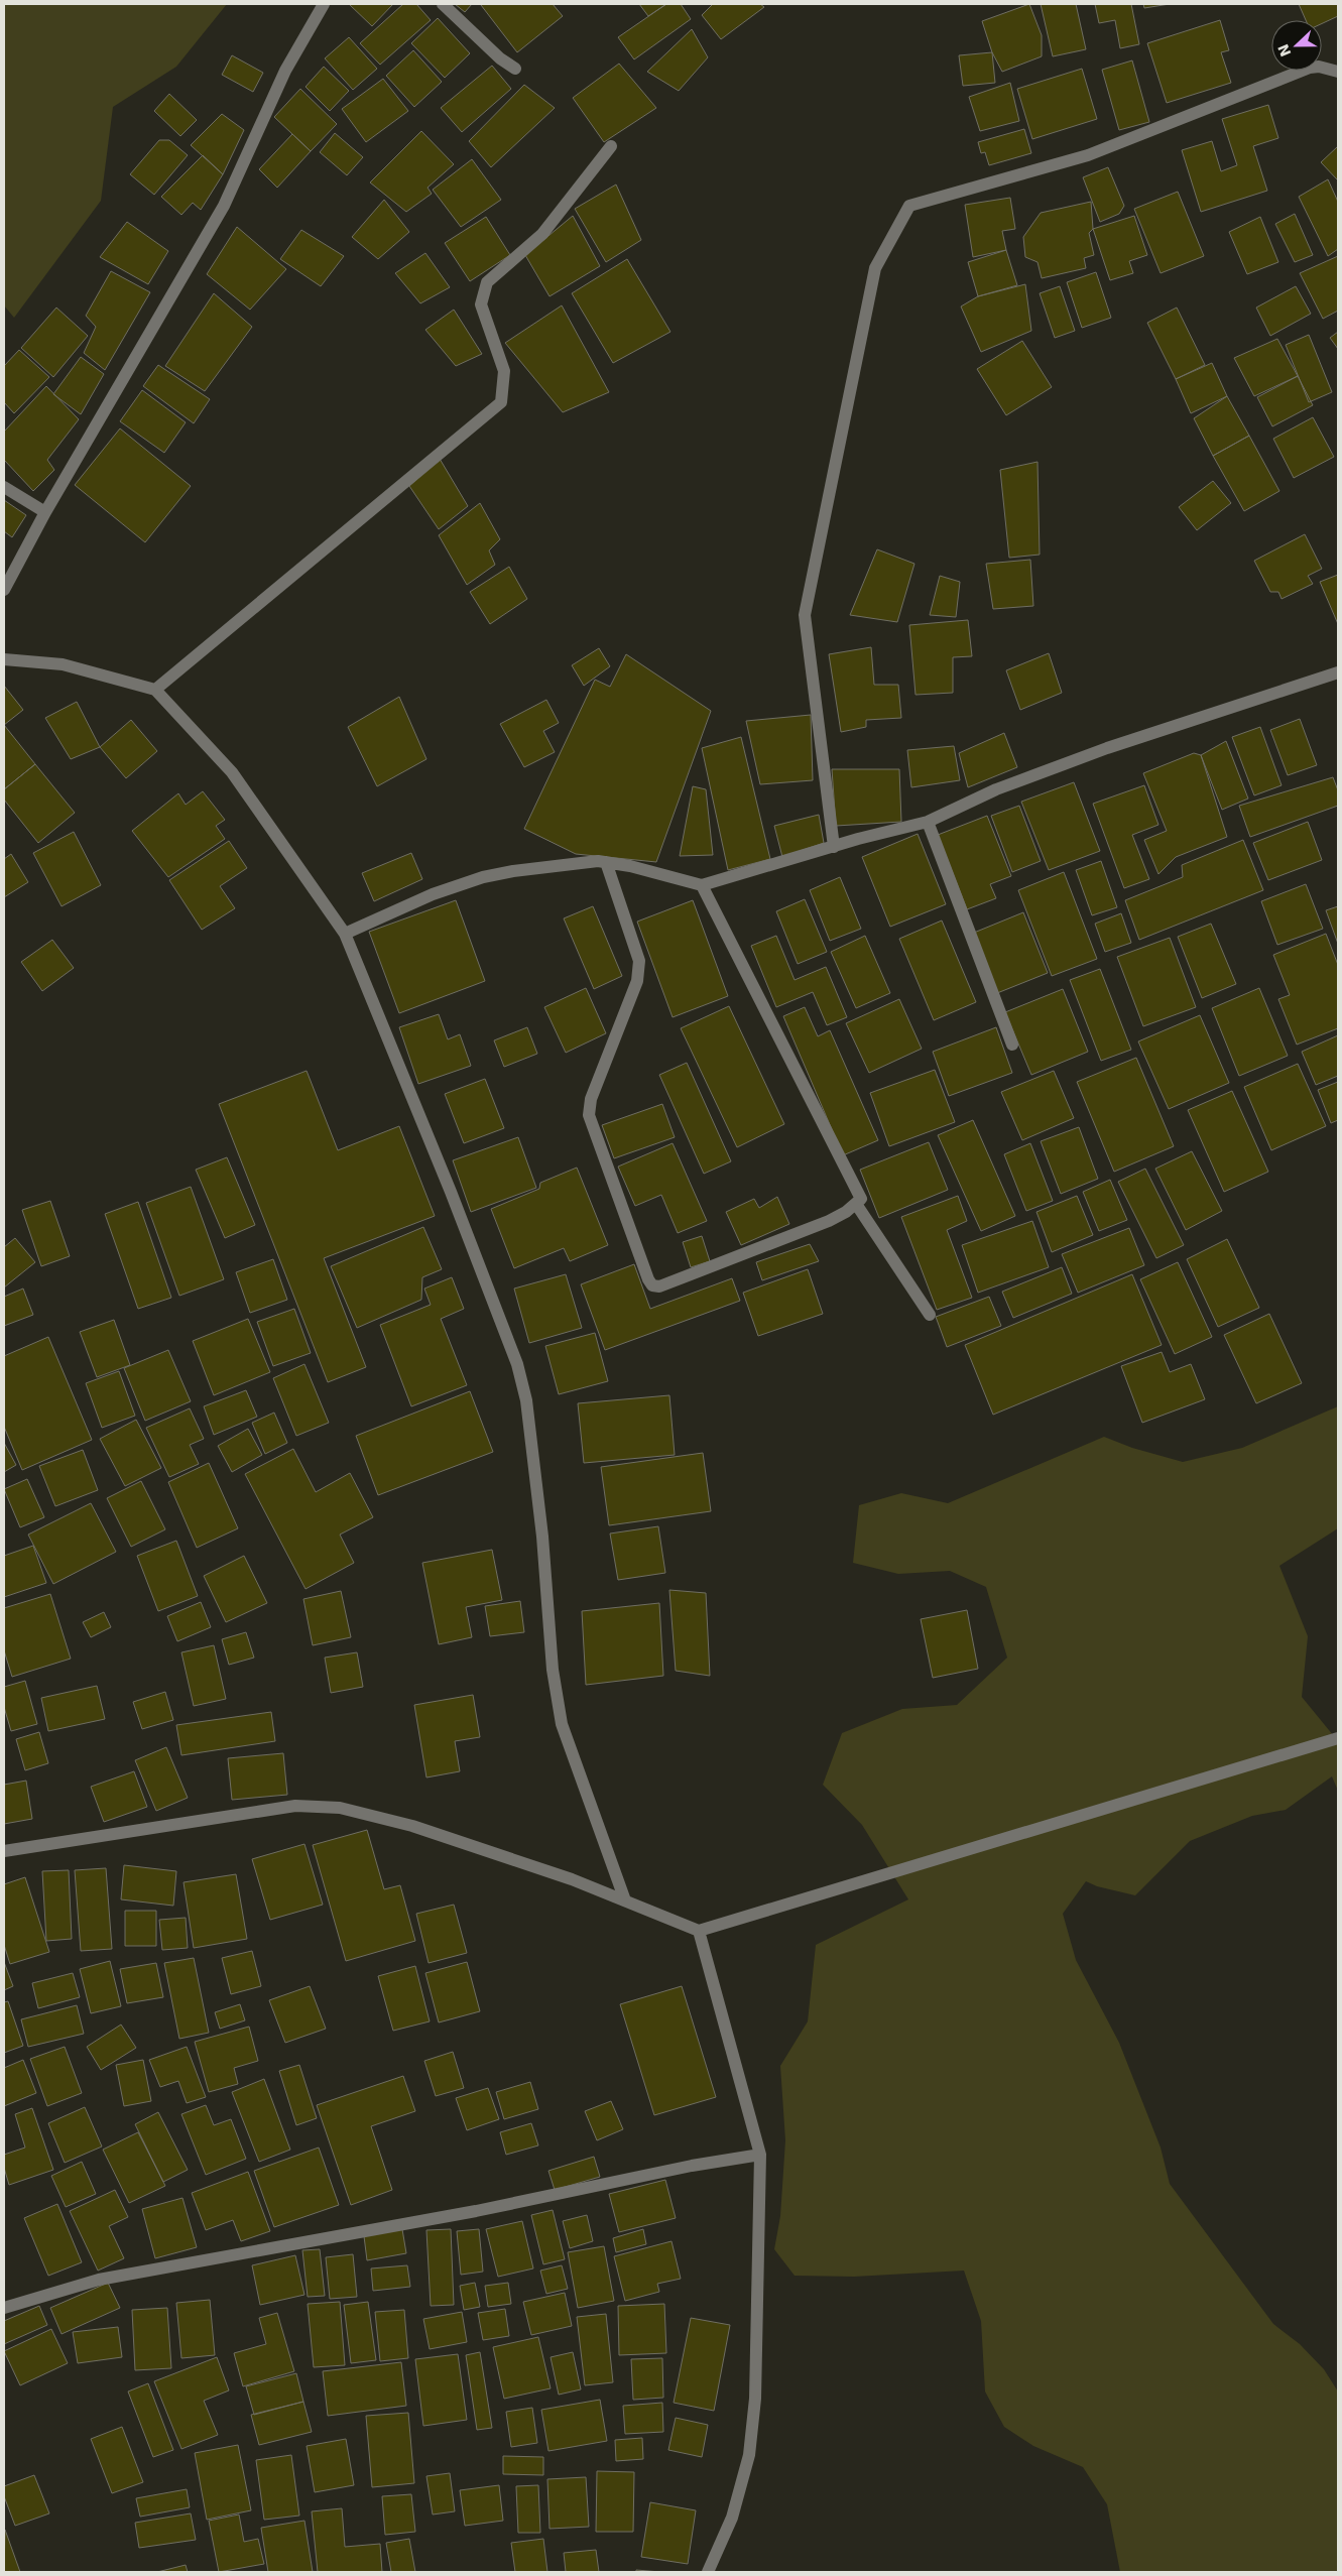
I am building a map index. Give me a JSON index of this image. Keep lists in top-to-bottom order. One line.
{"north":"left"}
